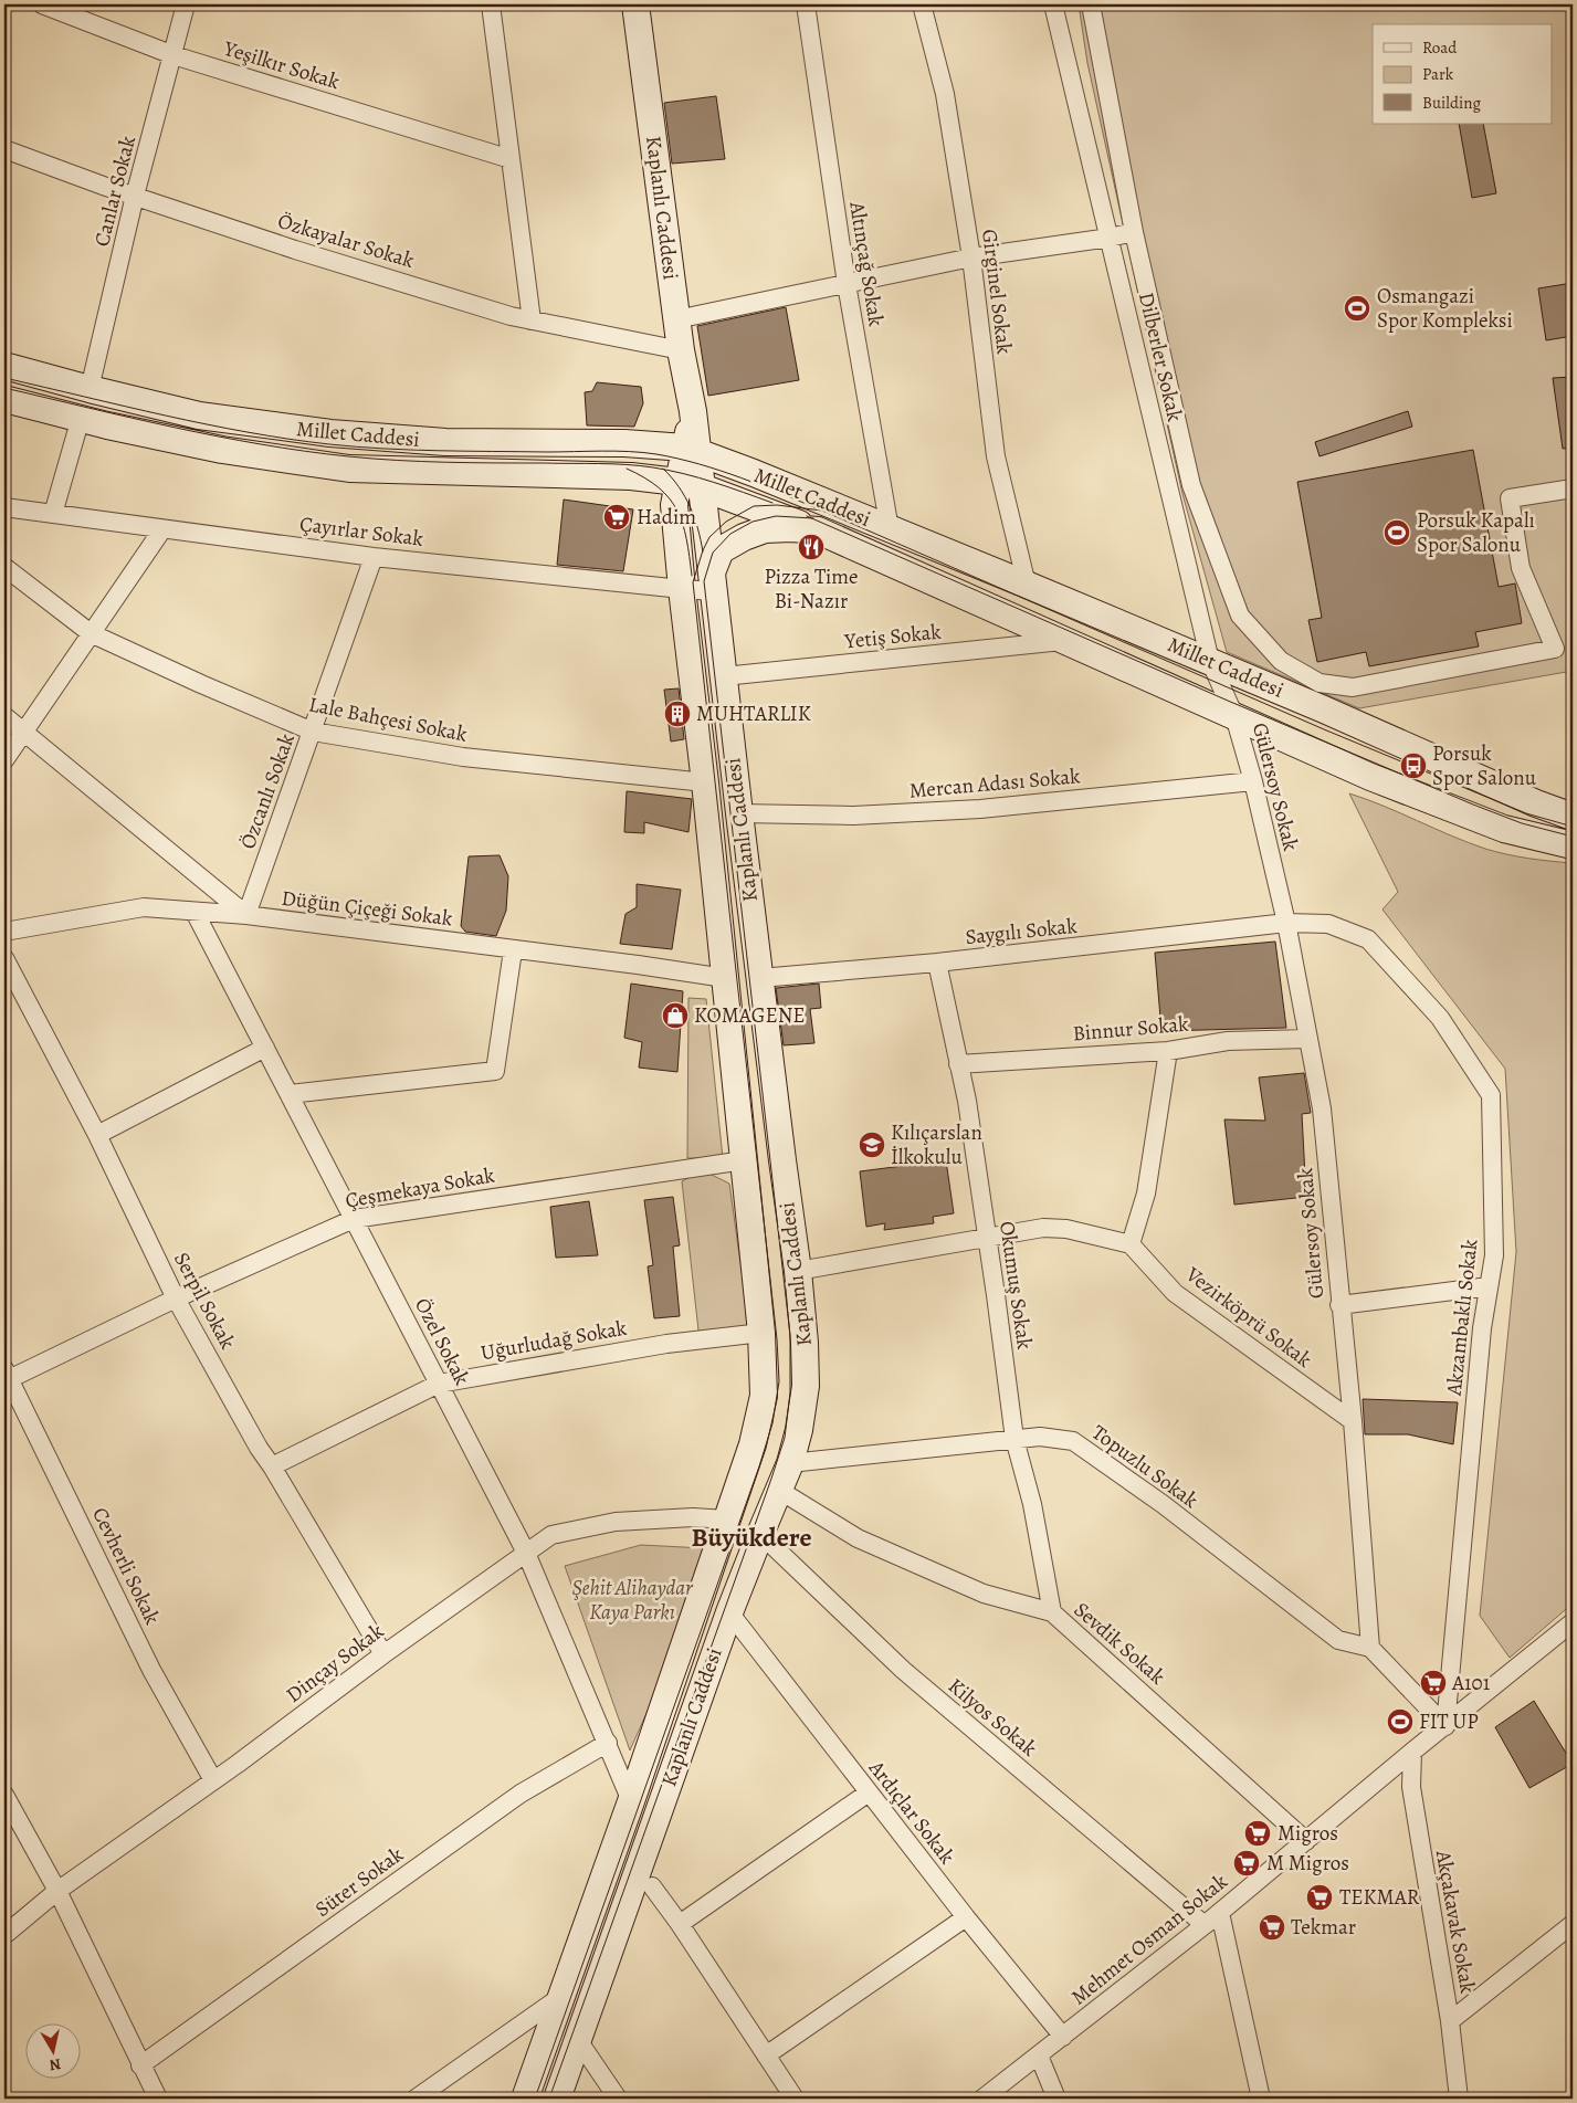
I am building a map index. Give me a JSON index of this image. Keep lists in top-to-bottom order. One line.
{"streets":{"main road":["Kaplanlı Caddesi","Millet Caddesi"],"street":["Yeşilkır Sokak","Canlar Sokak","Özkayalar Sokak","Altınçağ Sokak","Girginel Sokak","Dilberler Sokak","Çayırlar Sokak","Yetiş Sokak","Lale Bahçesi Sokak","Mercan Adası Sokak","Gülersoy Sokak","Özcanlı Sokak","Düğün Çiçeği Sokak","Saygılı Sokak","Binnur Sokak","Çeşmekaya Sokak","Okumuş Sokak","Serpil Sokak","Vezirköprü Sokak","Akzambaklı Sokak","Uğurludağ Sokak","Özel Sokak","Topuzlu Sokak","Cevherli Sokak","Sevdik Sokak","Dinçay Sokak","Kilyos Sokak","Ardıçlar Sokak","Süter Sokak","Akçakavak Sokak","Mehmet Osman Sokak"]},"crossings":[["Yeşilkır Sokak","Canlar Sokak"],["Canlar Sokak","Özkayalar Sokak"],["Canlar Sokak","Millet Caddesi"],["Kaplanlı Caddesi","Özkayalar Sokak"],["Kaplanlı Caddesi","Millet Caddesi"],["Kaplanlı Caddesi","Çayırlar Sokak"],["Kaplanlı Caddesi","Yetiş Sokak"],["Kaplanlı Caddesi","Lale Bahçesi Sokak"],["Kaplanlı Caddesi","Mercan Adası Sokak"],["Kaplanlı Caddesi","Düğün Çiçeği Sokak"],["Kaplanlı Caddesi","Saygılı Sokak"],["Kaplanlı Caddesi","Çeşmekaya Sokak"],["Kaplanlı Caddesi","Uğurludağ Sokak"],["Kaplanlı Caddesi","Özel Sokak"],["Kaplanlı Caddesi","Topuzlu Sokak"],["Kaplanlı Caddesi","Sevdik Sokak"],["Kaplanlı Caddesi","Dinçay Sokak"],["Kaplanlı Caddesi","Kilyos Sokak"],["Kaplanlı Caddesi","Ardıçlar Sokak"],["Altınçağ Sokak","Millet Caddesi"],["Girginel Sokak","Millet Caddesi"],["Dilberler Sokak","Millet Caddesi"],["Dilberler Sokak","Gülersoy Sokak"],["Millet Caddesi","Çayırlar Sokak"],["Millet Caddesi","Yetiş Sokak"],["Millet Caddesi","Gülersoy Sokak"],["Çayırlar Sokak","Özcanlı Sokak"],["Lale Bahçesi Sokak","Özcanlı Sokak"],["Mercan Adası Sokak","Gülersoy Sokak"],["Gülersoy Sokak","Saygılı Sokak"],["Gülersoy Sokak","Binnur Sokak"],["Gülersoy Sokak","Vezirköprü Sokak"],["Gülersoy Sokak","Akzambaklı Sokak"],["Gülersoy Sokak","Topuzlu Sokak"],["Özcanlı Sokak","Düğün Çiçeği Sokak"],["Düğün Çiçeği Sokak","Özel Sokak"],["Saygılı Sokak","Okumuş Sokak"],["Saygılı Sokak","Akzambaklı Sokak"],["Binnur Sokak","Okumuş Sokak"],["Çeşmekaya Sokak","Serpil Sokak"],["Çeşmekaya Sokak","Özel Sokak"],["Çeşmekaya Sokak","Cevherli Sokak"],["Okumuş Sokak","Topuzlu Sokak"],["Okumuş Sokak","Sevdik Sokak"],["Serpil Sokak","Uğurludağ Sokak"],["Serpil Sokak","Dinçay Sokak"],["Akzambaklı Sokak","Mehmet Osman Sokak"],["Uğurludağ Sokak","Özel Sokak"],["Özel Sokak","Dinçay Sokak"],["Özel Sokak","Süter Sokak"],["Cevherli Sokak","Dinçay Sokak"],["Sevdik Sokak","Mehmet Osman Sokak"],["Kilyos Sokak","Mehmet Osman Sokak"],["Ardıçlar Sokak","Mehmet Osman Sokak"],["Akçakavak Sokak","Mehmet Osman Sokak"]],"districts":["Büyükdere"],"parks":["Şehit Alihaydar Kaya Parkı"],"places":{"sports":["Osmangazi Spor Kompleksi","Porsuk Kapalı Spor Salonu","FIT UP"],"supermarket":["Hadim","A101","Migros","M Migros","TEKMAR","Tekmar"],"restaurant":["Pizza Time Bi-Nazır"],"building":["MUHTARLIK"],"bus stop":["Porsuk Spor Salonu"],"shop":["KOMAGENE"],"school or university":["Kılıçarslan İlkokulu"]},"legend":["Road","Park","Building"],"north":"bottom"}
